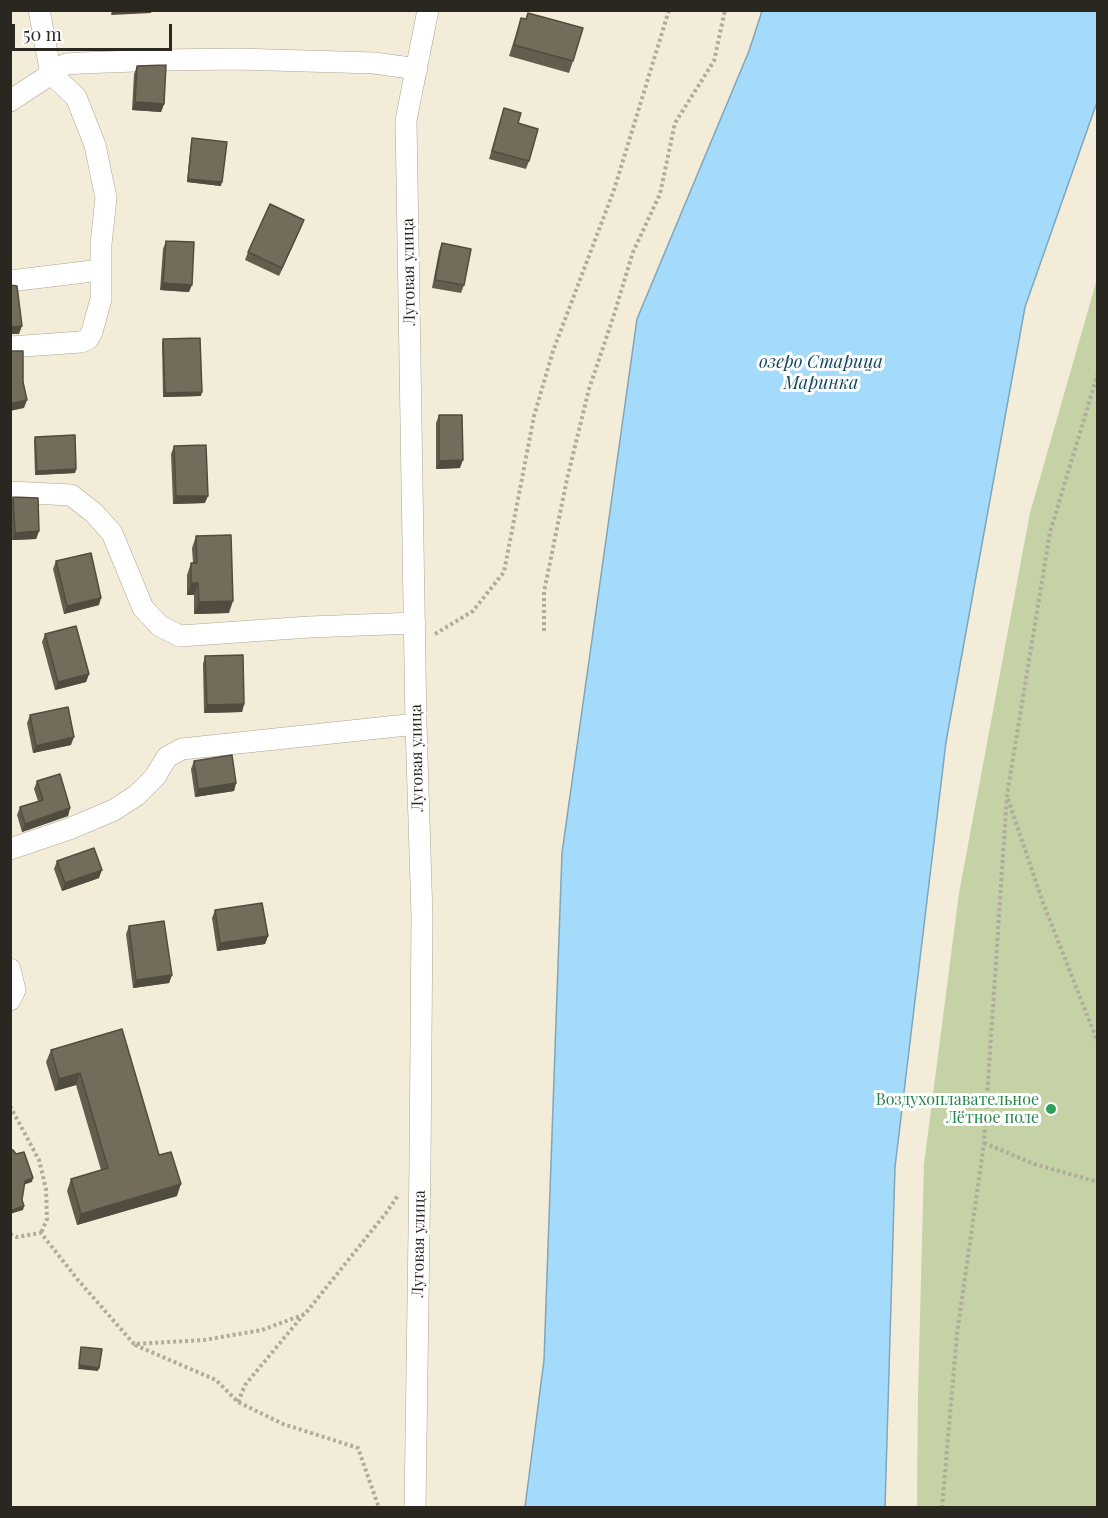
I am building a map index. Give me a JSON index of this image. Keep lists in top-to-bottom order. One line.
{"streets":{"street":["Луговая улица"]},"water":["озеро Старица Маринка"],"places":["Воздухоплавательное Лётное поле"],"scale_bar":"50 m"}
